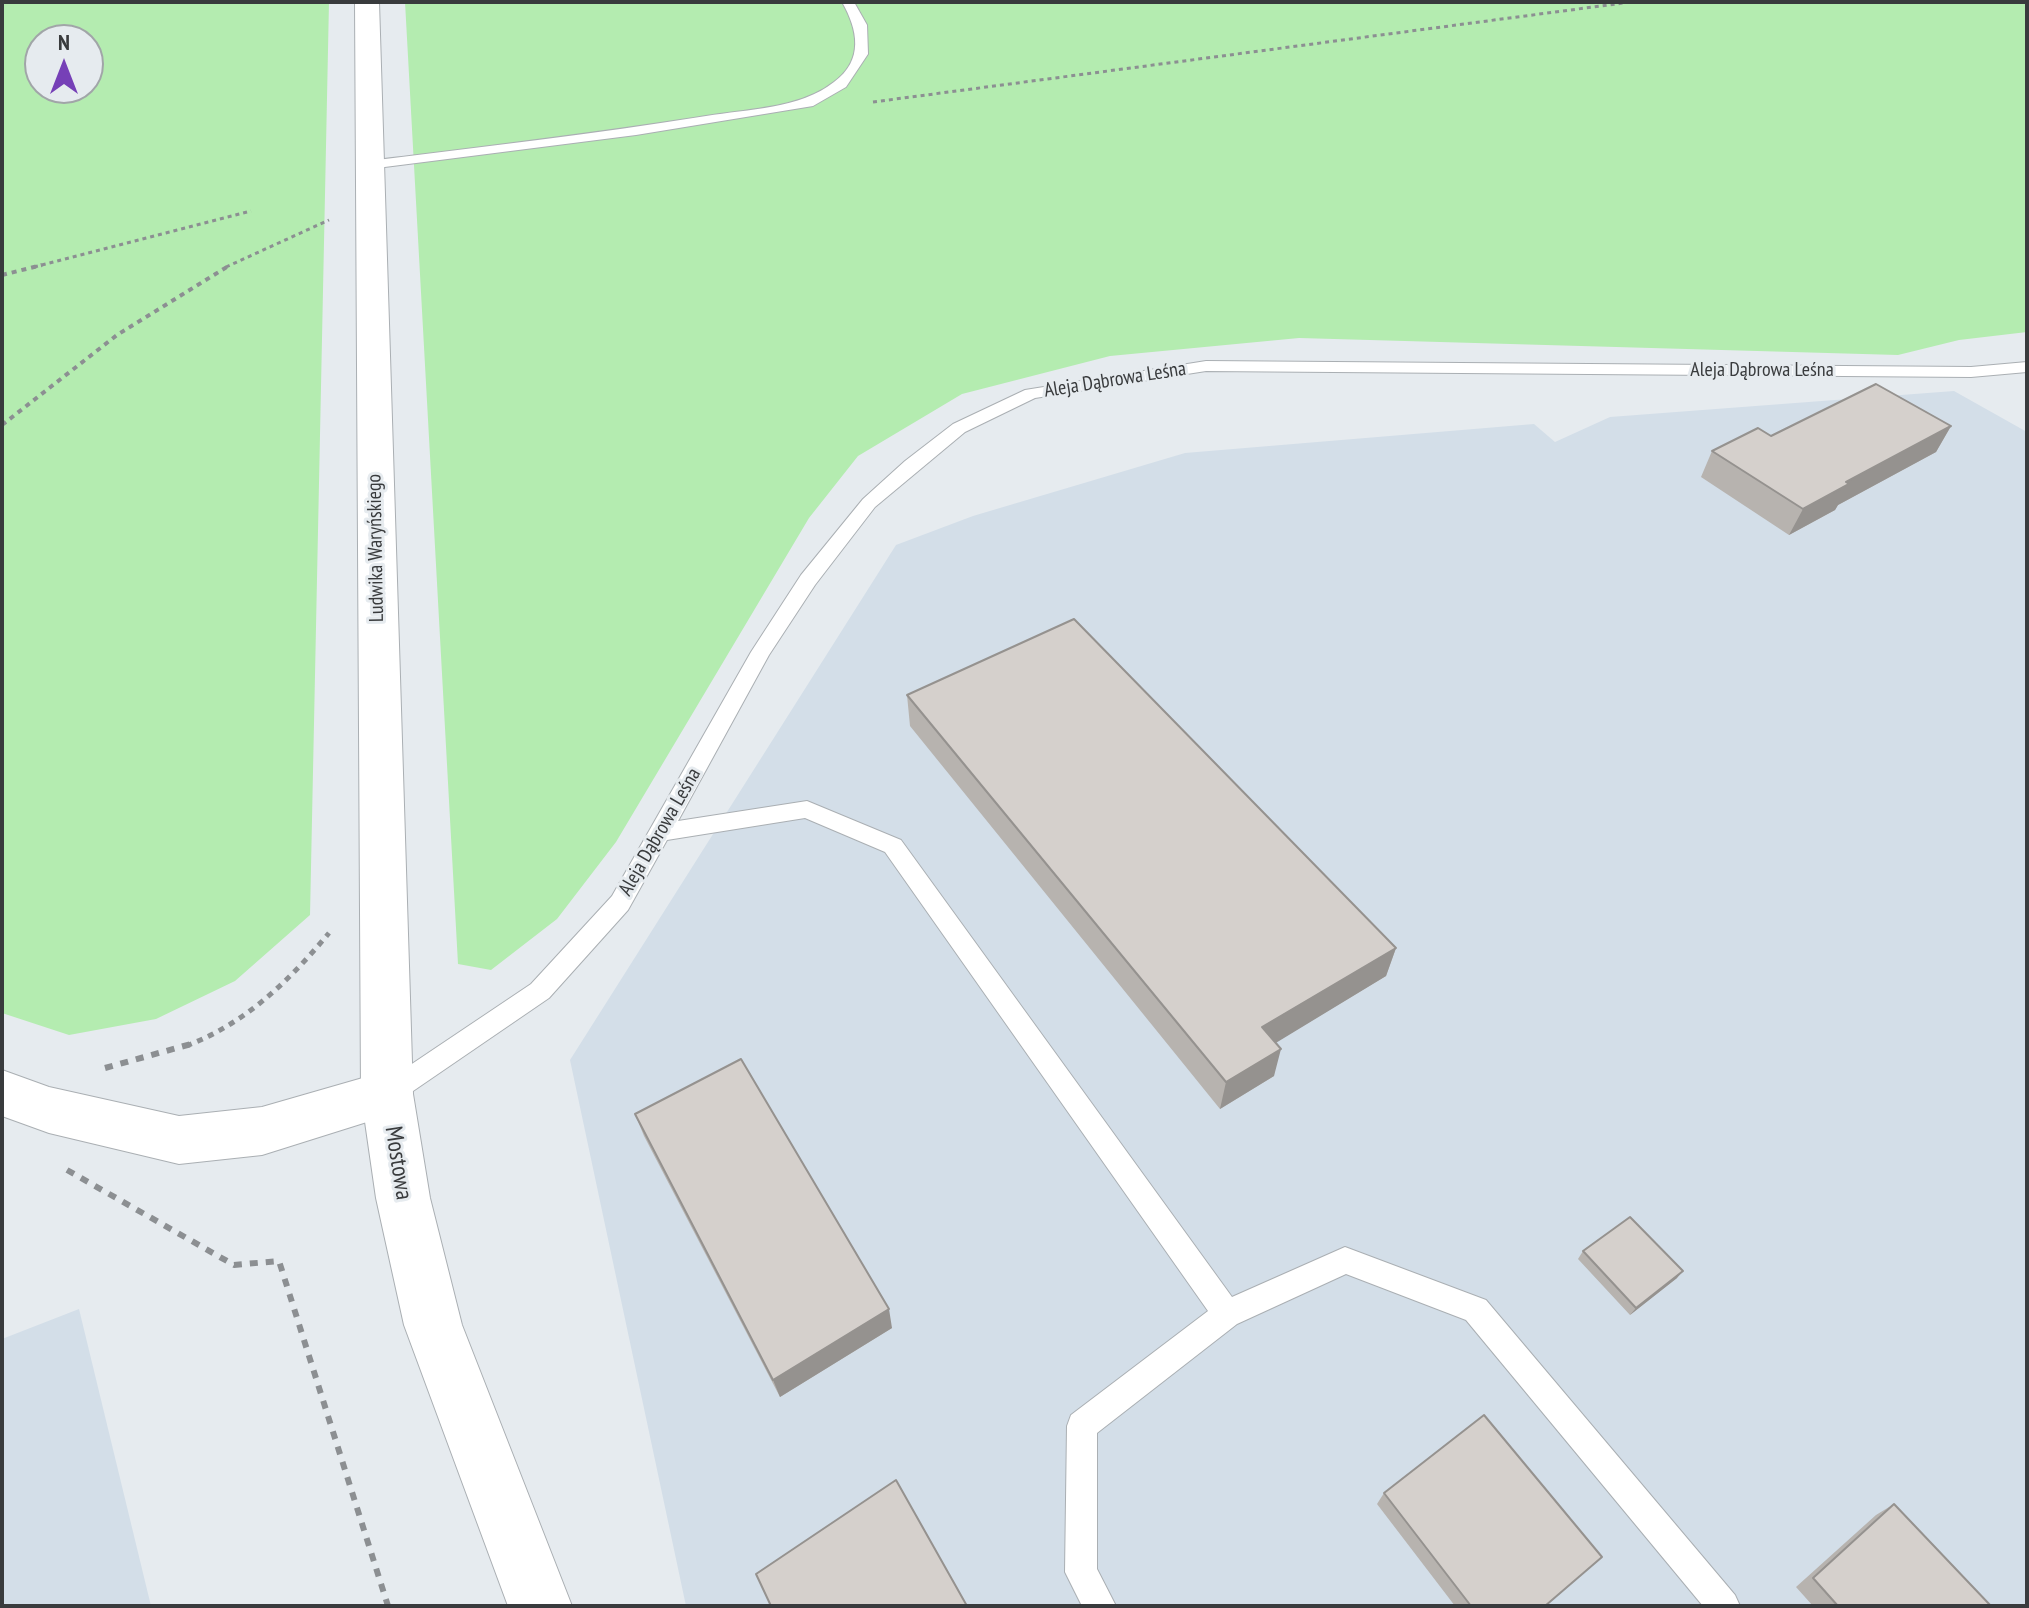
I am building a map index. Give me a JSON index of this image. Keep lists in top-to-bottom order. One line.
{"streets":{"street":["Ludwika Waryńskiego","Mostowa"],"lane":["Aleja Dąbrowa Leśna"]},"crossings":[["Aleja Dąbrowa Leśna","Ludwika Waryńskiego"],["Aleja Dąbrowa Leśna","Mostowa"],["Ludwika Waryńskiego","Mostowa"]],"north":"top"}
